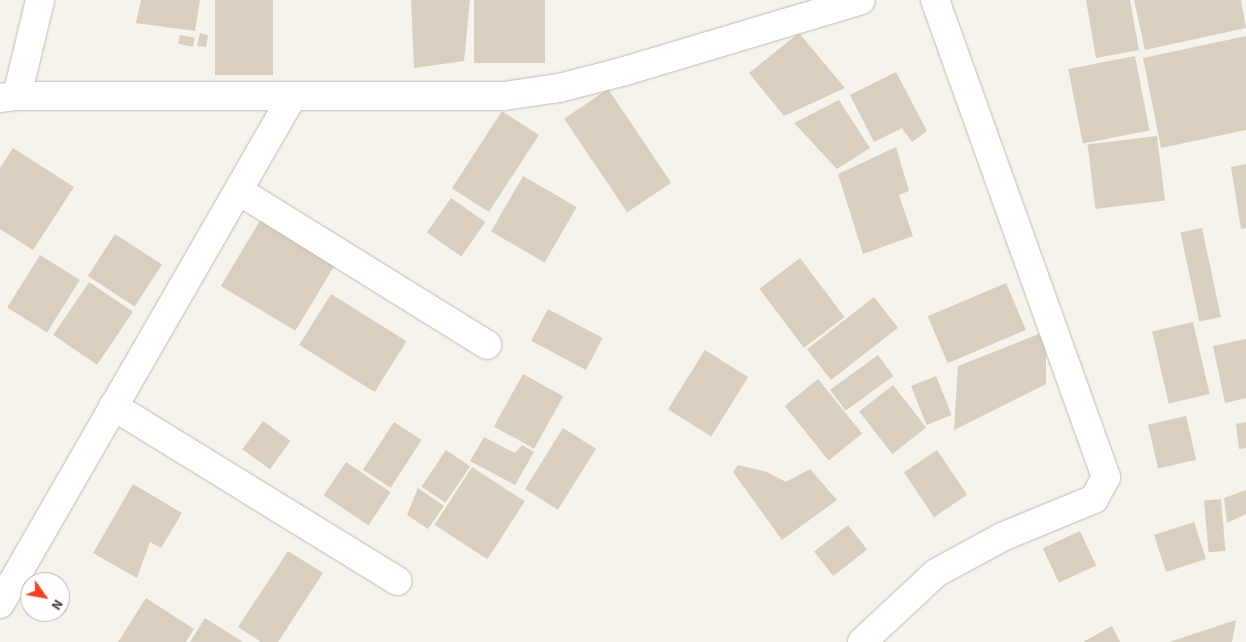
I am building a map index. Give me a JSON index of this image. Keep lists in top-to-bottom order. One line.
{"north":"bottom right"}
